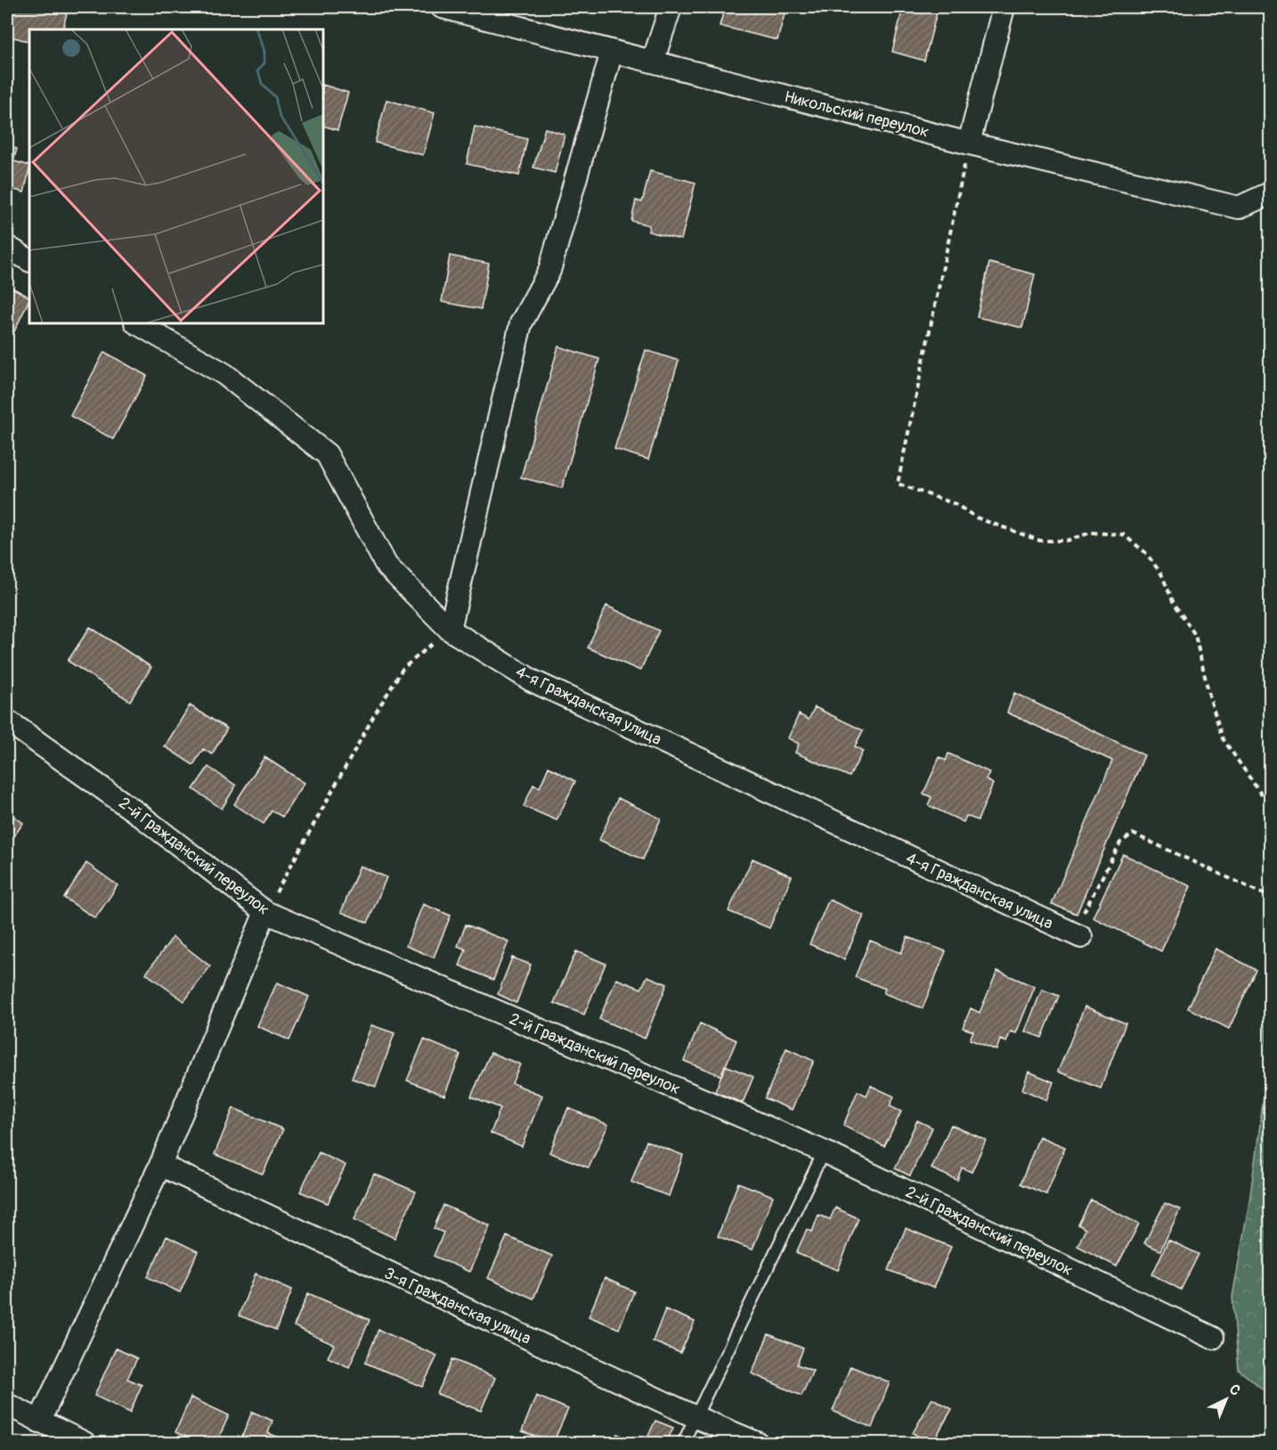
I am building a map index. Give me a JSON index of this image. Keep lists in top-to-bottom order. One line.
{"streets":{"street":["Никольский переулок","4-я Гражданская улица","2-й Гражданский переулок","3-я Гражданская улица"]},"north":"top right"}
